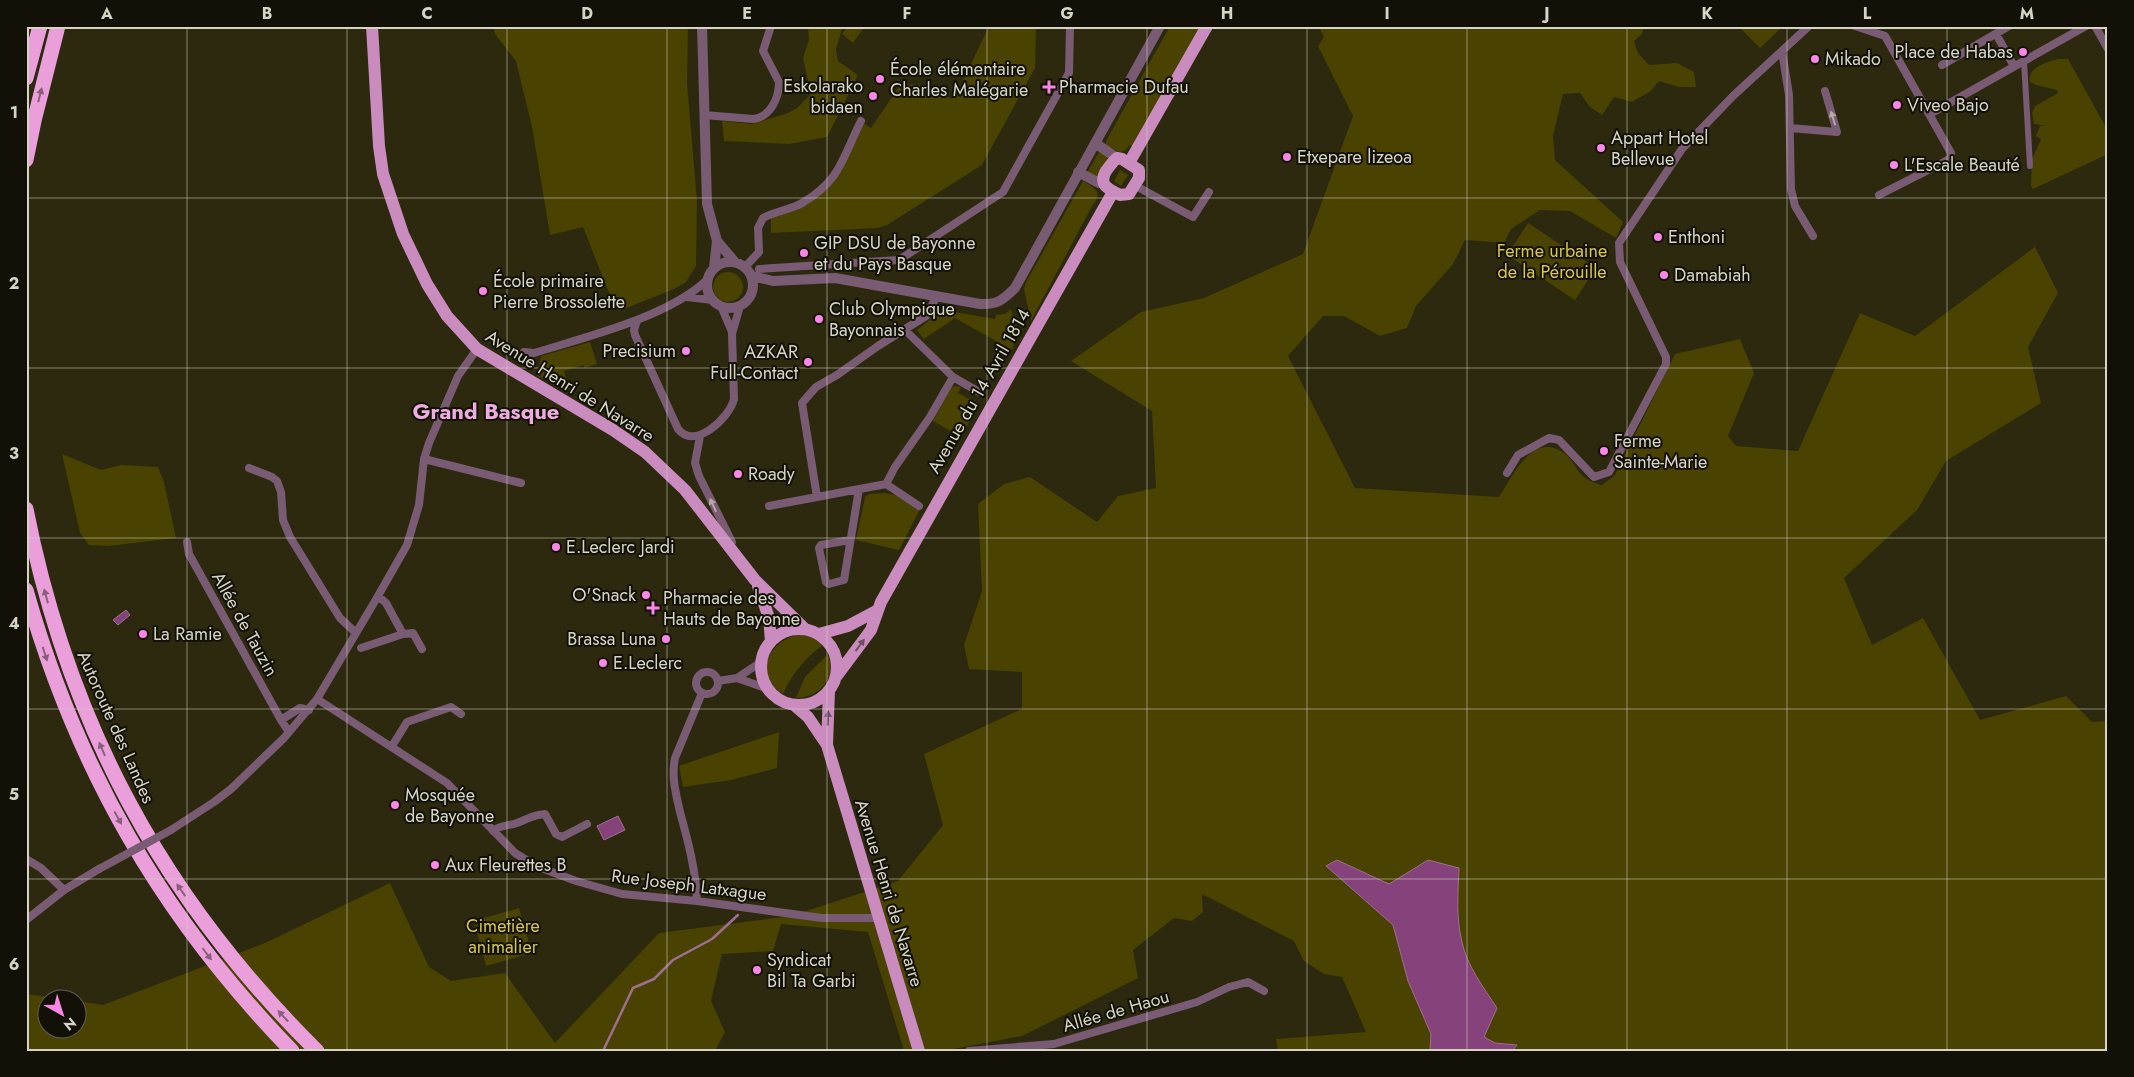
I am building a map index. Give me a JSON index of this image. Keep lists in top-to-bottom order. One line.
{"streets":{"highway":["Autoroute des Landes"],"main road":["Avenue Henri de Navarre","Avenue du 14 Avril 1814"],"street":["Allée de Tauzin","Rue Joseph Latxague","Allée de Haou"]},"crossings":[["Avenue Henri de Navarre","Avenue du 14 Avril 1814"],["Avenue Henri de Navarre","Rue Joseph Latxague"]],"districts":["Grand Basque"],"parks":["Ferme urbaine de la Pérouille","Cimetière animalier"],"places":{"other":["Place de Habas","Mikado","École élémentaire Charles Malégarie","Eskolarako bidaen","Viveo Bajo","Appart Hotel Bellevue","Etxepare lizeoa","L'Escale Beauté","Enthoni","GIP DSU de Bayonne et du Pays Basque","Damabiah","École primaire Pierre Brossolette","Club Olympique Bayonnais","Precisium","AZKAR Full-Contact","Ferme Sainte-Marie","Roady","E.Leclerc Jardi","O'Snack","La Ramie","Brassa Luna","E.Leclerc","Mosquée de Bayonne","Aux Fleurettes B","Syndicat Bil Ta Garbi"],"health":["Pharmacie Dufau","Pharmacie des Hauts de Bayonne"]},"north":"bottom right","grid":{"columns":["A","B","C","D","E","F","G","H","I","J","K","L","M"],"rows":["1","2","3","4","5","6"]}}
